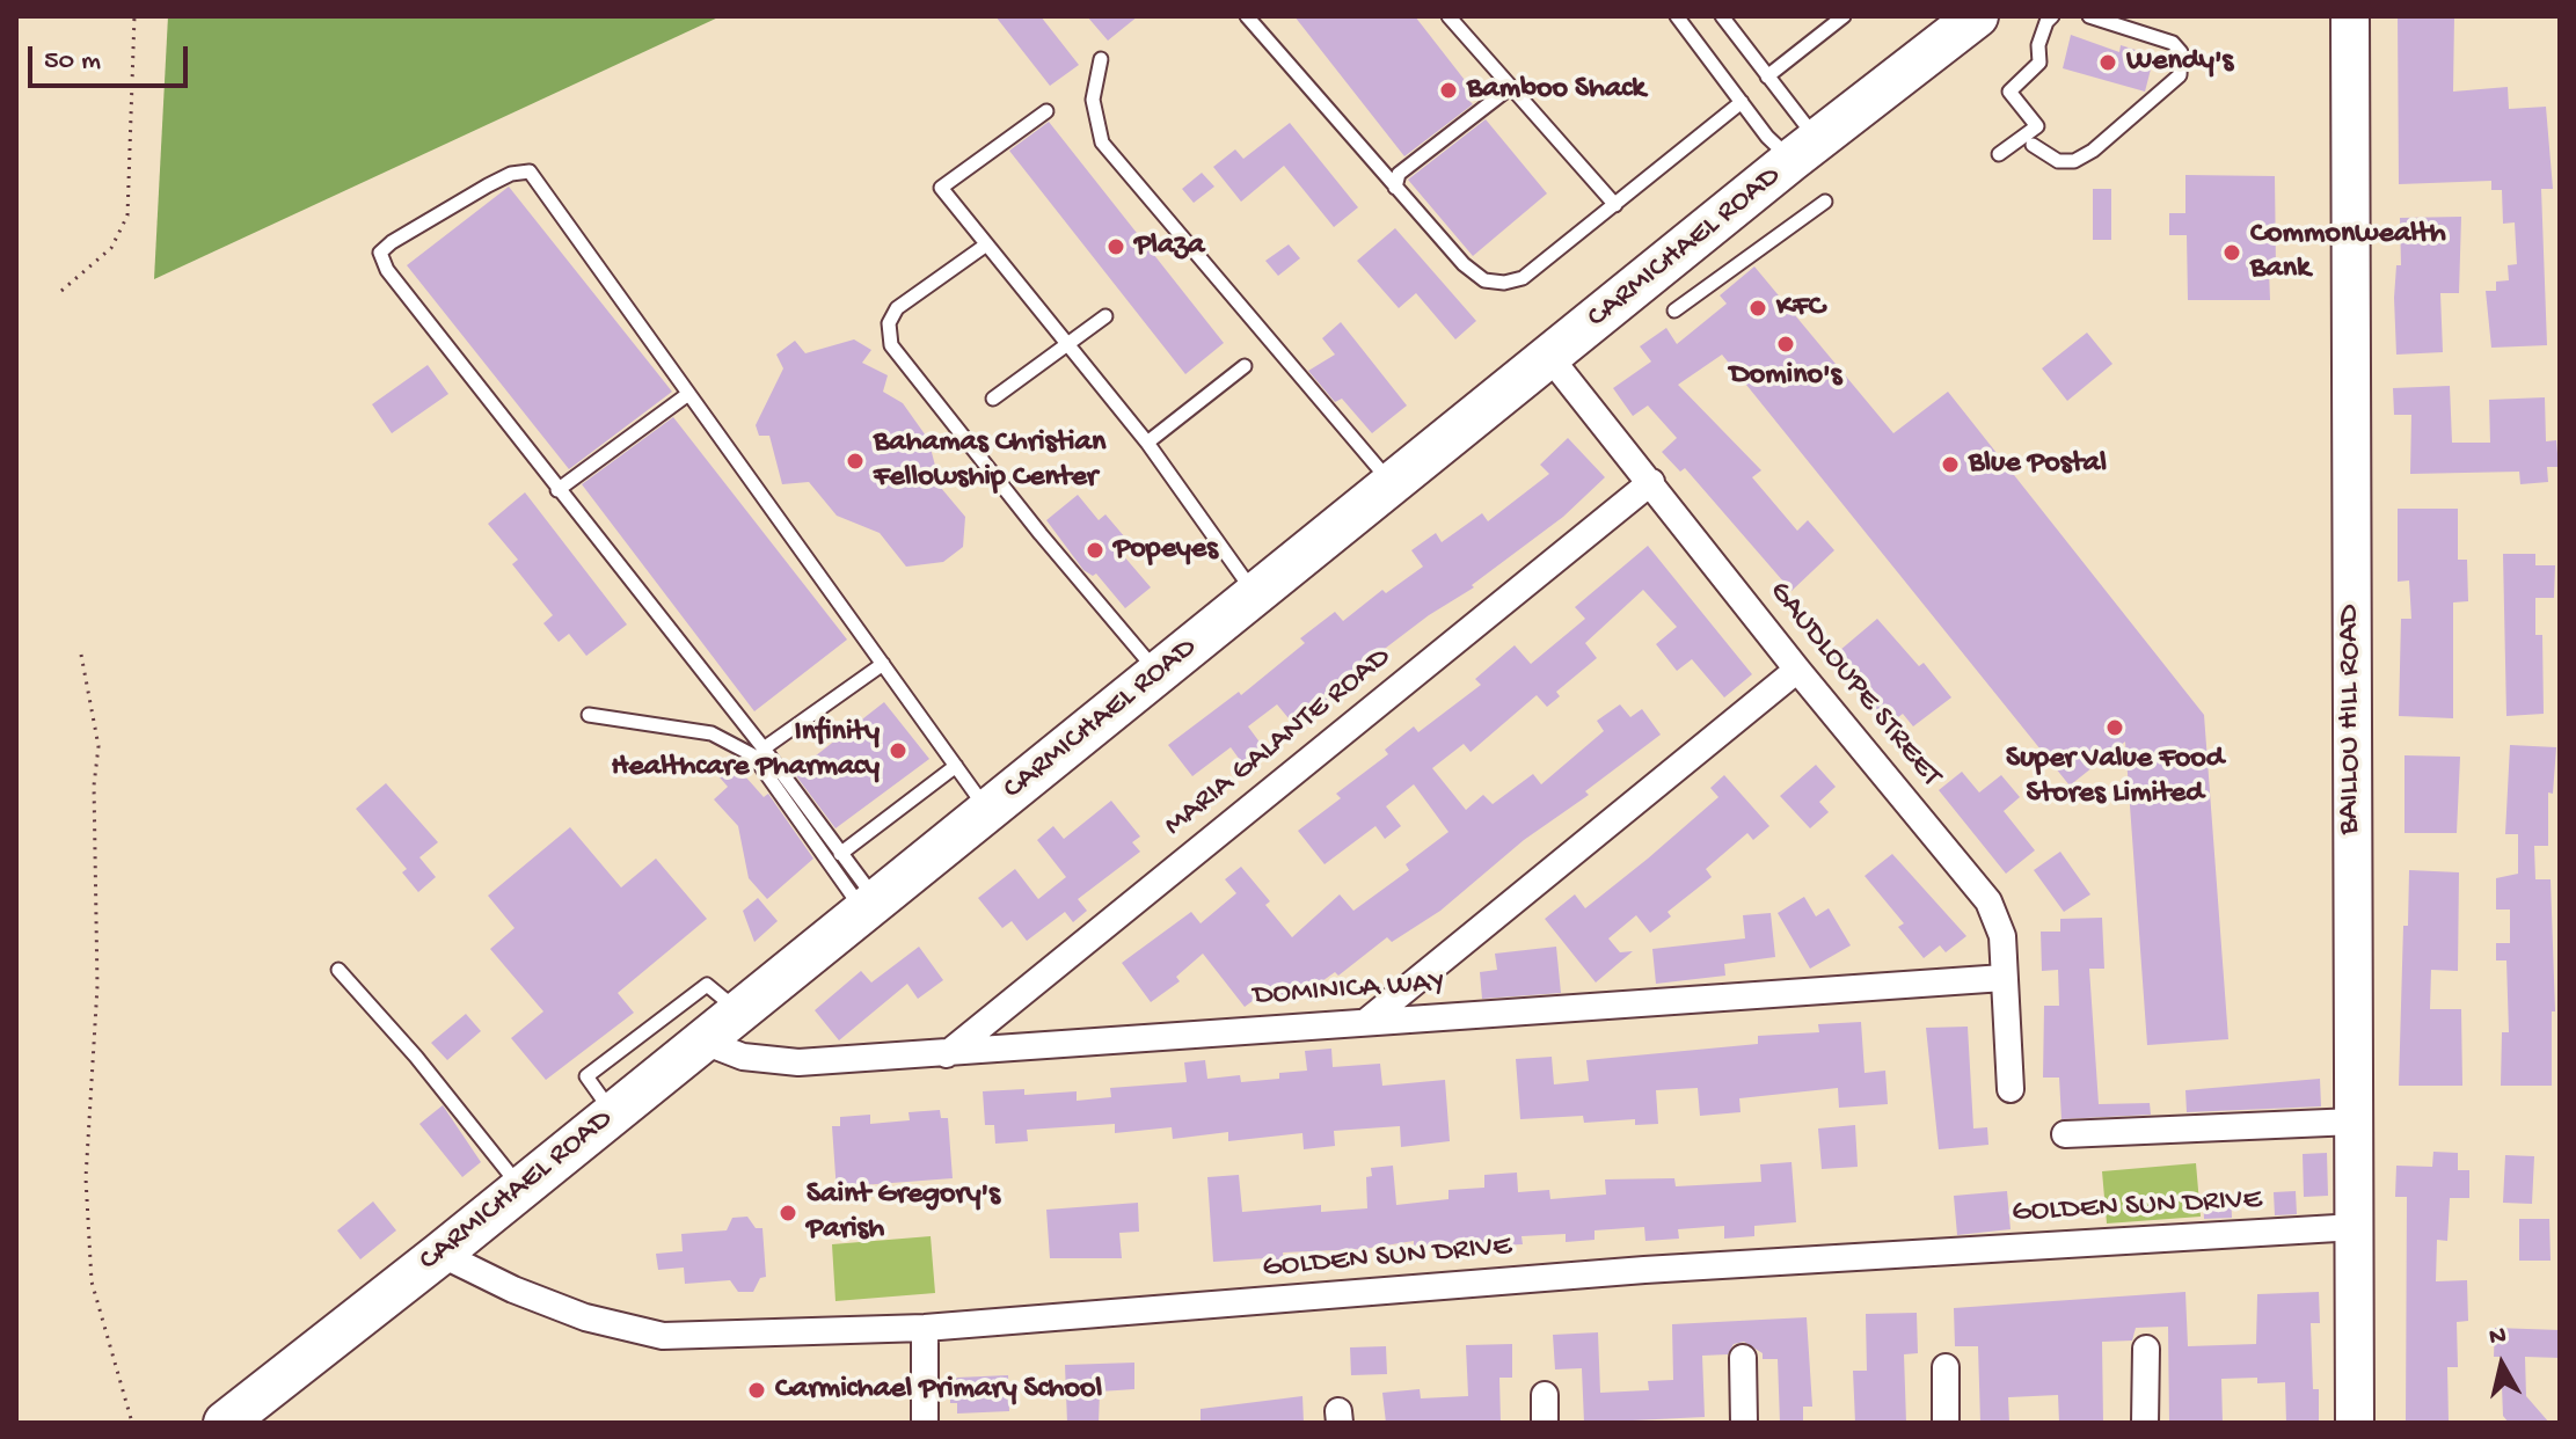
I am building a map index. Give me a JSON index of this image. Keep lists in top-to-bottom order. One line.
{"streets":{"main road":["CARMICHAEL ROAD","BAILLOU HILL ROAD"],"street":["GAUDLOUPE STREET","MARIA GALANTE ROAD","DOMINICA WAY","GOLDEN SUN DRIVE"]},"crossings":[["CARMICHAEL ROAD","GAUDLOUPE STREET"],["CARMICHAEL ROAD","DOMINICA WAY"],["CARMICHAEL ROAD","GOLDEN SUN DRIVE"],["GAUDLOUPE STREET","MARIA GALANTE ROAD"],["GAUDLOUPE STREET","DOMINICA WAY"],["BAILLOU HILL ROAD","GOLDEN SUN DRIVE"],["MARIA GALANTE ROAD","DOMINICA WAY"]],"places":["Wendy's","Bamboo Shack","Plaza","Commonwealth Bank","KFC","Domino's","Bahamas Christian Fellowship Center","Blue Postal","Popeyes","Super Value Food Stores Limited","Infinity Healthcare Pharmacy","Saint Gregory's Parish","Carmichael Primary School"],"scale_bar":"50 m","north":"top"}
